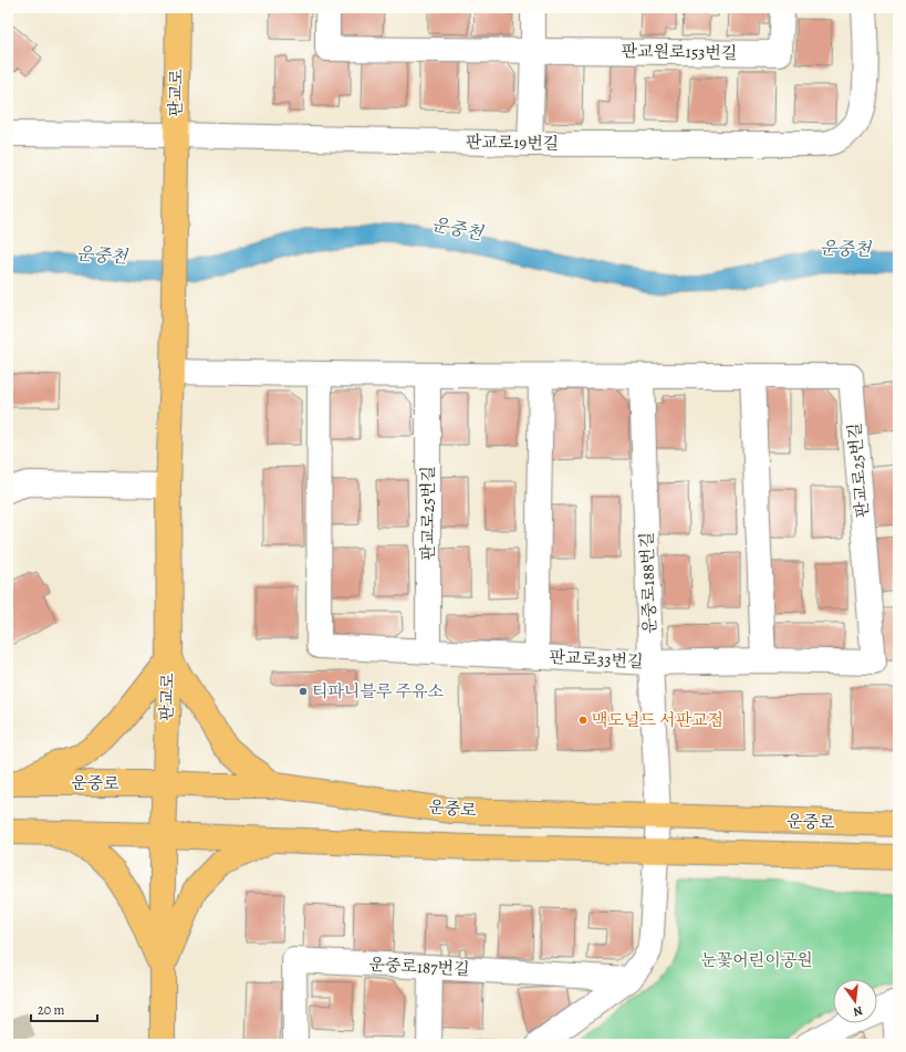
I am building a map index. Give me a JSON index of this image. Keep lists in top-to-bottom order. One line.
{"streets":{"main road":["판교로","운중로"],"street":["판교원로153번길","판교로19번길","판교로25번길","운중로188번길","판교로33번길","운중로187번길"]},"crossings":[["판교로","판교로19번길"],["판교로","판교로25번길"],["판교로","운중로"],["판교로25번길","운중로188번길"],["판교로25번길","판교로33번길"],["운중로188번길","판교로33번길"],["운중로188번길","운중로"]],"water":["운중천"],"parks":["눈꽃어린이공원"],"places":["티파니블루 주유소","맥도널드 서판교점"],"scale_bar":"20 m","north":"bottom"}
